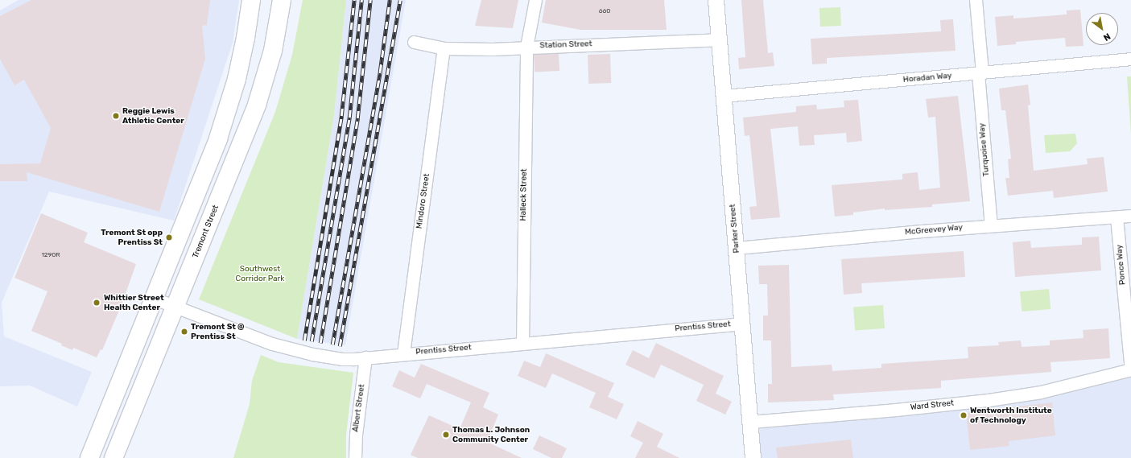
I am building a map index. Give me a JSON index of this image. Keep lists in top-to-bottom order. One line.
{"streets":{"main road":["Tremont Street"],"street":["Station Street","Horadan Way","Turquoise Way","Halleck Street","Mindoro Street","Parker Street","McGreevey Way","Ponce Way","Prentiss Street","Ward Street","Albert Street"]},"crossings":[["Station Street","Halleck Street"],["Station Street","Mindoro Street"],["Station Street","Parker Street"],["Horadan Way","Turquoise Way"],["Horadan Way","Parker Street"],["Turquoise Way","McGreevey Way"],["Halleck Street","Prentiss Street"],["Mindoro Street","Prentiss Street"],["Parker Street","McGreevey Way"],["Parker Street","Prentiss Street"],["Parker Street","Ward Street"],["McGreevey Way","Ponce Way"],["Tremont Street","Prentiss Street"],["Ponce Way","Ward Street"],["Prentiss Street","Albert Street"]],"parks":["Southwest Corridor Park"],"places":["Reggie Lewis Athletic Center","Tremont St opp Prentiss St","Whittier Street Health Center","Tremont St @ Prentiss St","Wentworth Institute of Technology","Thomas L. Johnson Community Center"],"house_numbers":["660","1290R"],"north":"bottom right"}
